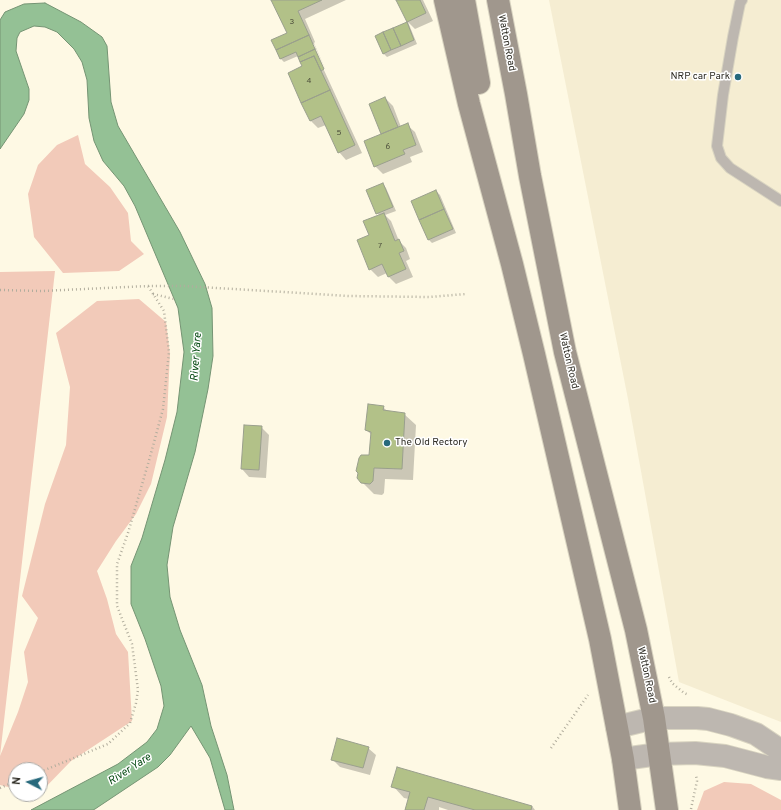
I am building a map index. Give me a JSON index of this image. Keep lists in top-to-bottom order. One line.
{"streets":{"main road":["Watton Road"]},"water":["River Yare"],"places":["NRP car Park","The Old Rectory"],"house_numbers":["3","4","5","6","7"],"north":"left"}
